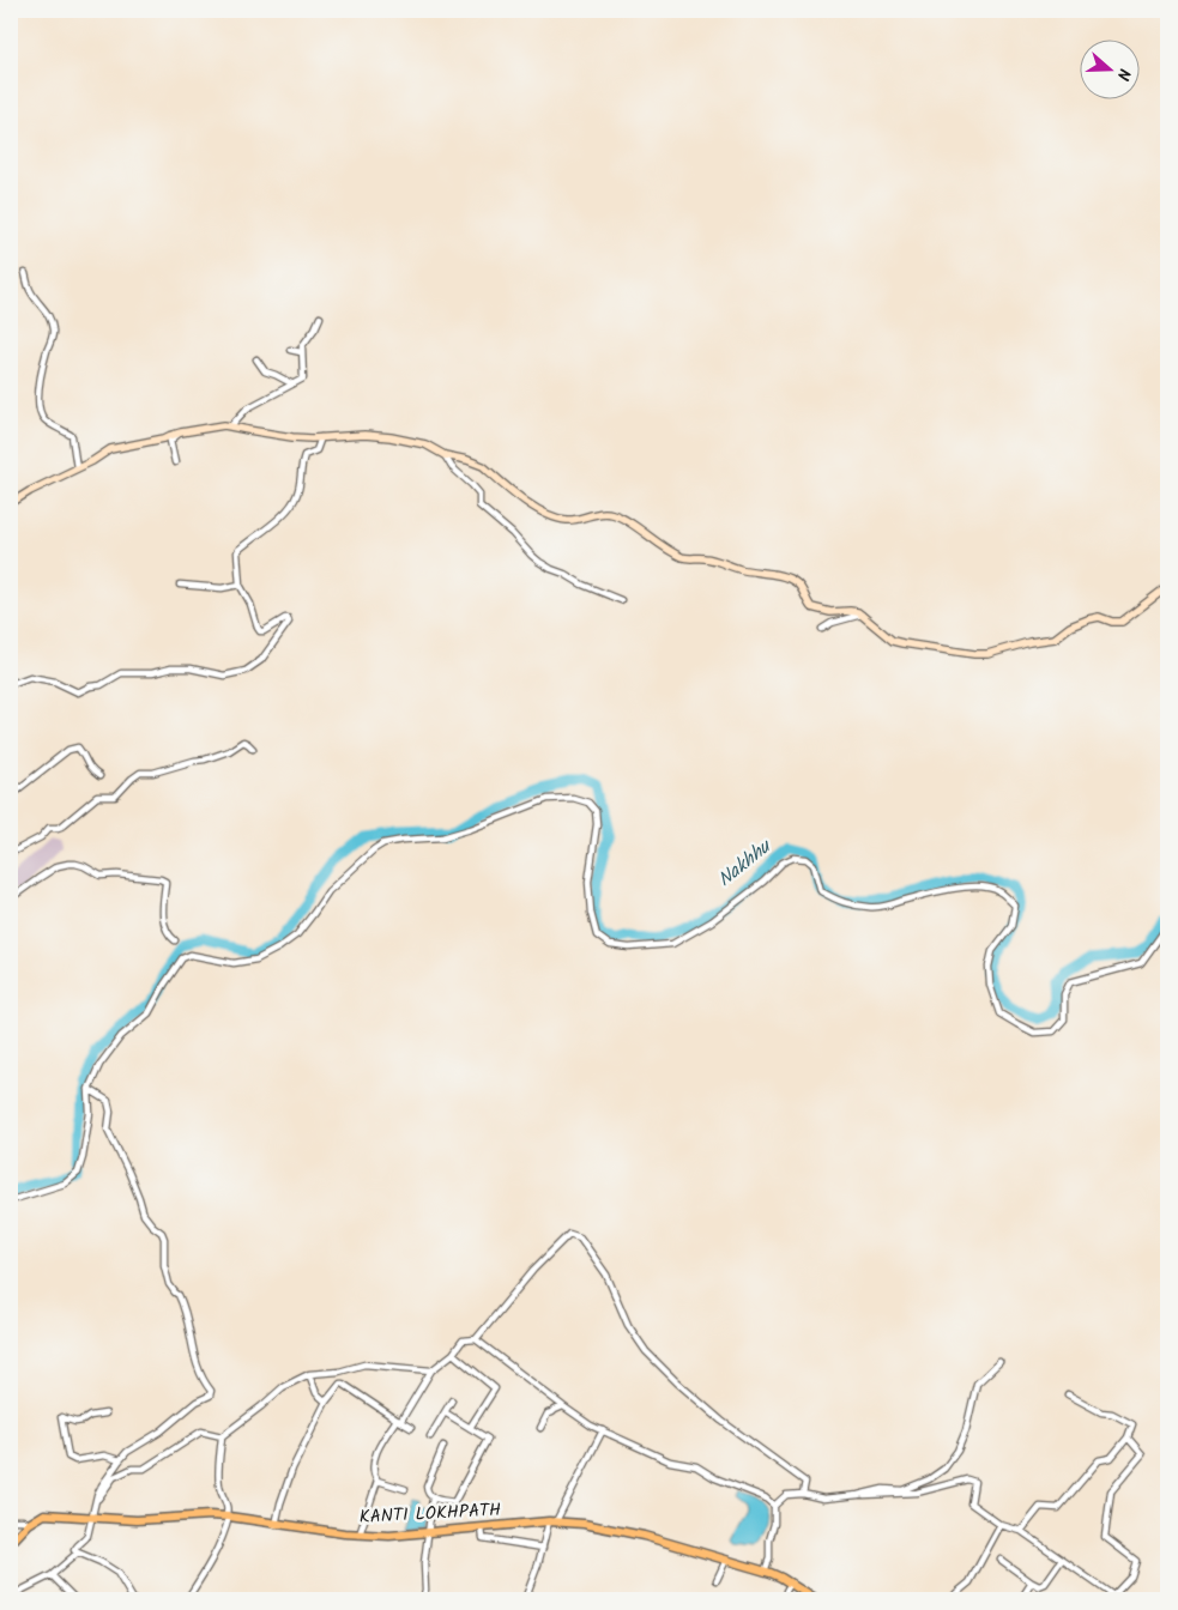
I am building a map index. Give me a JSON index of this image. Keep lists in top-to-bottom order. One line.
{"streets":{"main road":["KANTI LOKHPATH"]},"water":["Nakhhu"],"north":"right"}
